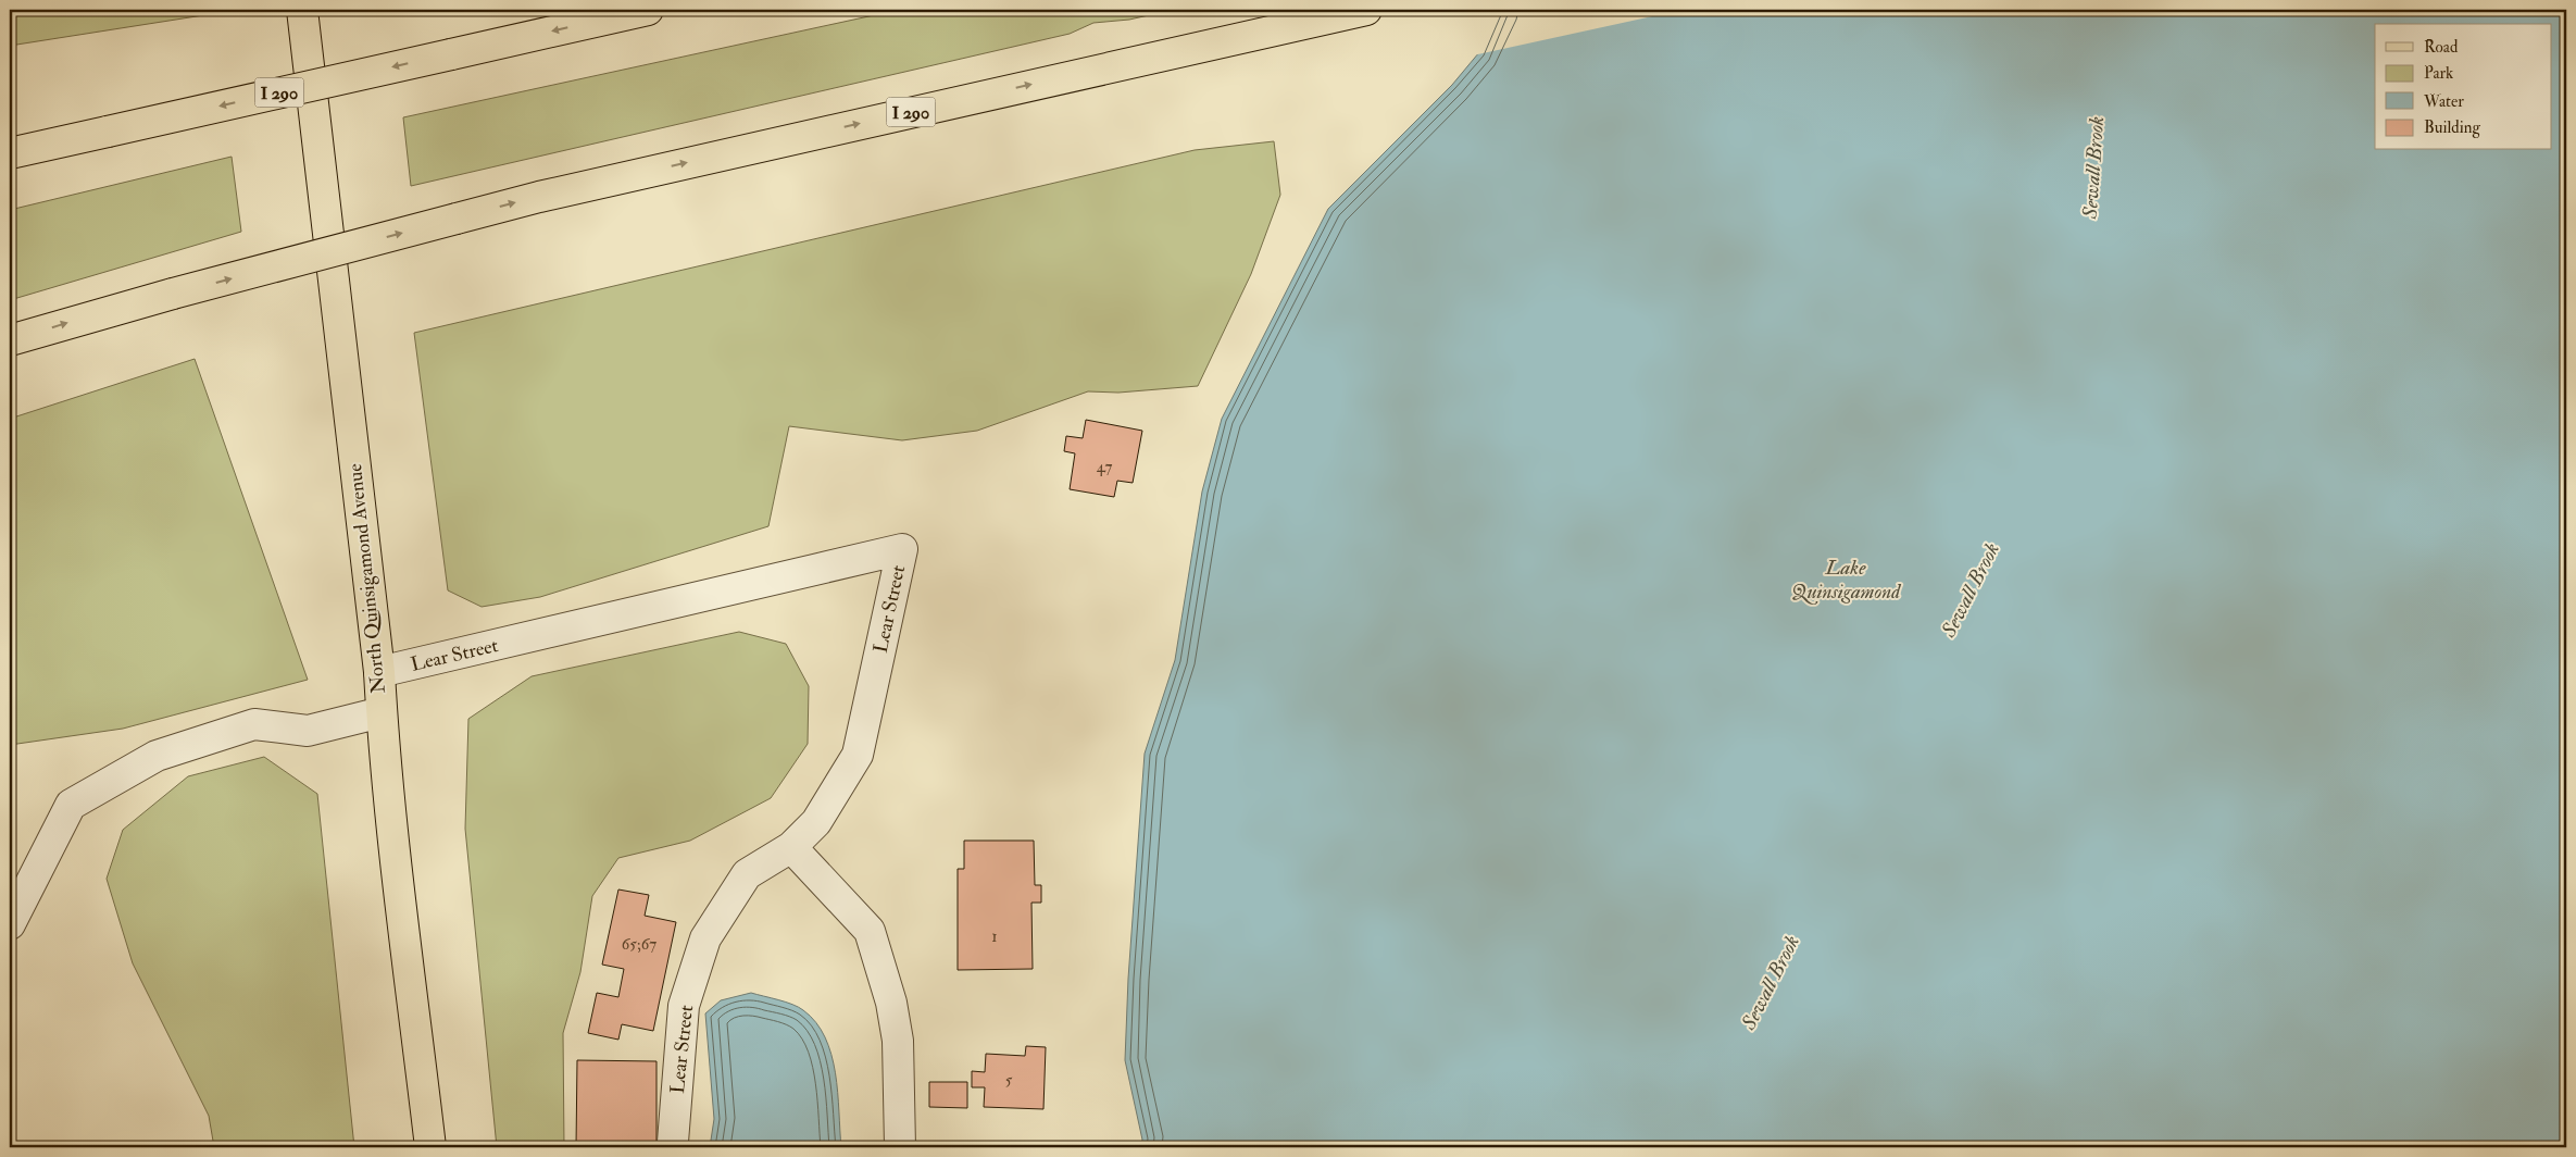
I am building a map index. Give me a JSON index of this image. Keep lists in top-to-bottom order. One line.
{"streets":{"main road":["I 290","North Quinsigamond Avenue"],"street":["Lear Street"]},"crossings":[["North Quinsigamond Avenue","Lear Street"]],"water":["Sewall Brook","Lake Quinsigamond"],"house_numbers":["47","1","65;67","5"],"legend":["Road","Park","Water","Building"]}
